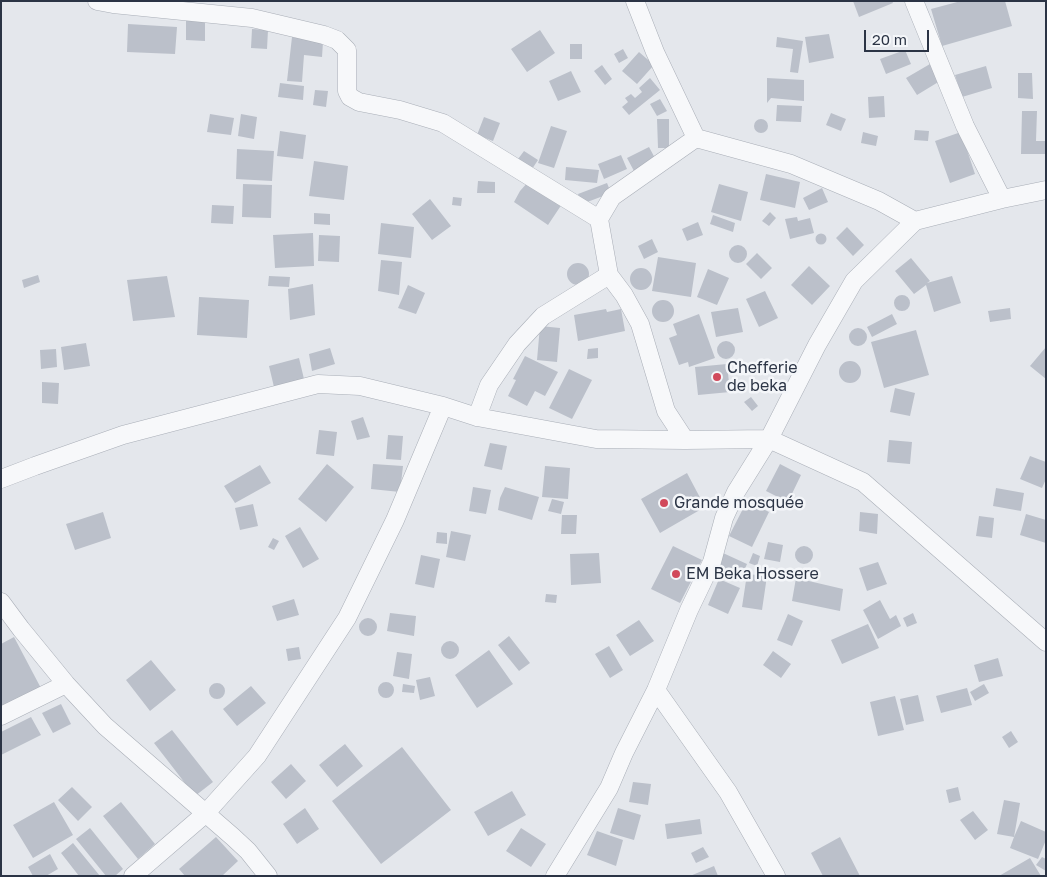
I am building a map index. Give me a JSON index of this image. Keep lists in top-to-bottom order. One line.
{"places":["Chefferie de beka","Grande mosquée","EM Beka Hossere"],"scale_bar":"20 m"}
